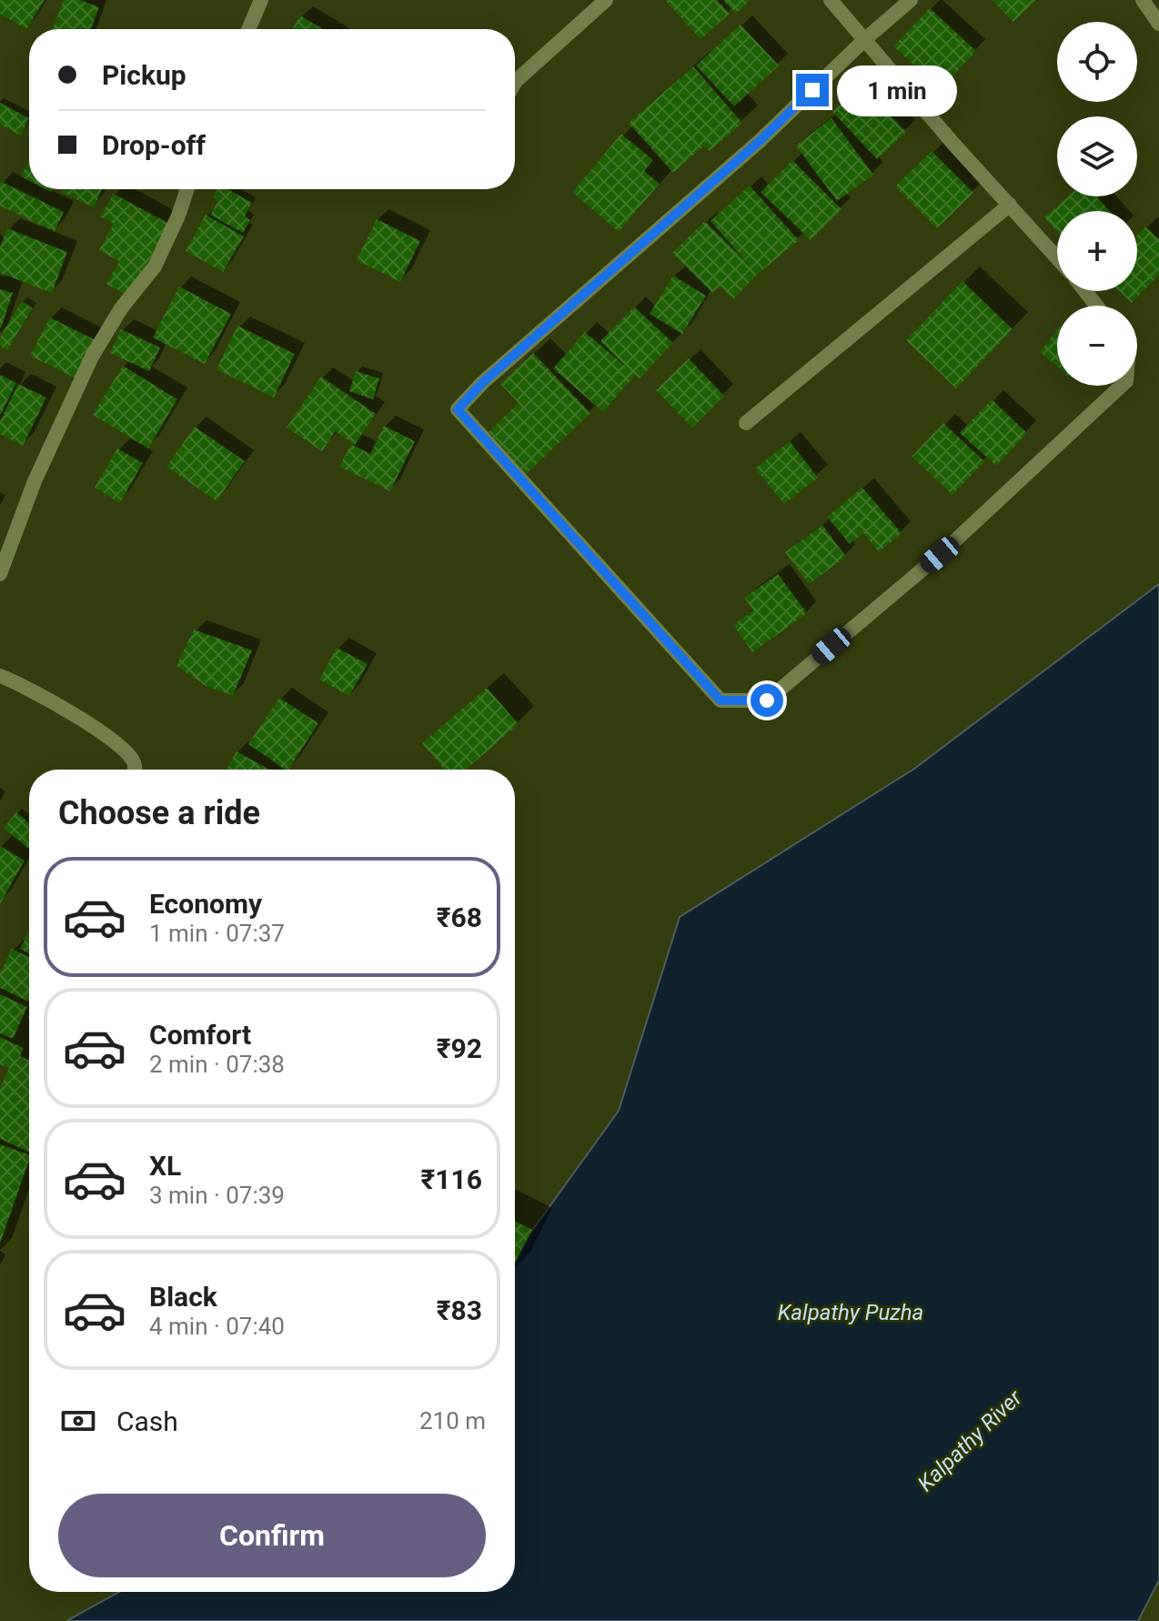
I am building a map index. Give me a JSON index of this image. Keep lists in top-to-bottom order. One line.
{"water":["Kalpathy Puzha","Kalpathy River"],"page":{"map_buttons":["+","−"],"banner":["Pickup","Drop-off"],"bubble":"1 min","heading":"Choose a ride","list":[{"name":"Economy","note":"1 min · 07:37","value":"₹68"},{"name":"Comfort","note":"2 min · 07:38","value":"₹92"},{"name":"XL","note":"3 min · 07:39","value":"₹116"},{"name":"Black","note":"4 min · 07:40","value":"₹83"}],"pay":["Cash","210 m"],"buttons":"Confirm"}}
